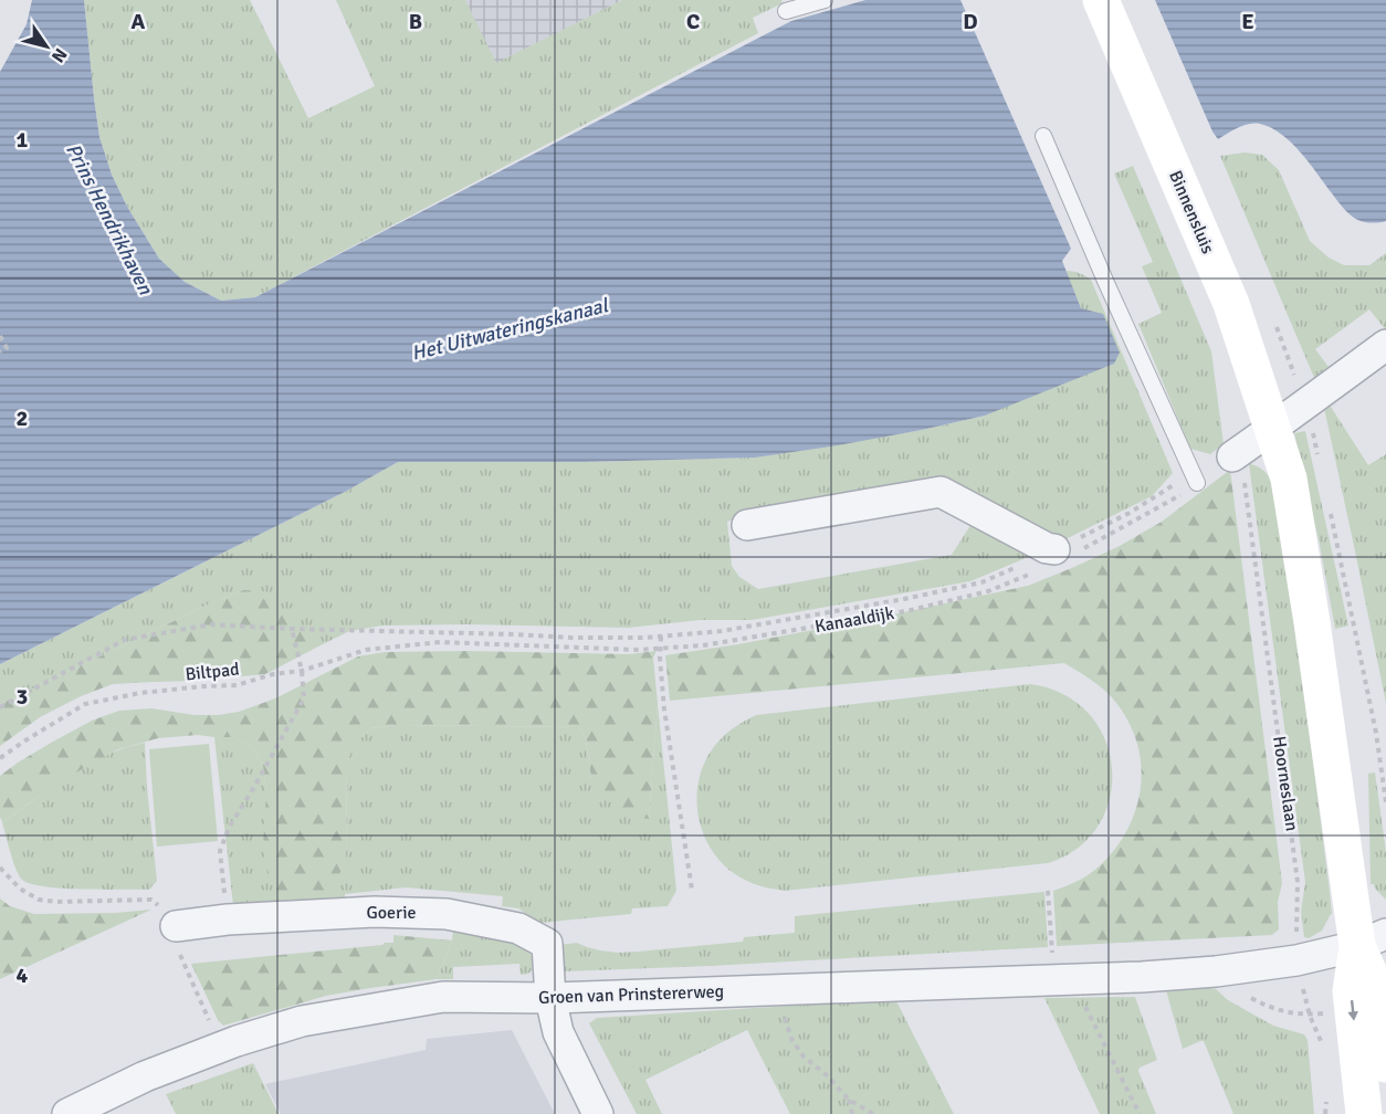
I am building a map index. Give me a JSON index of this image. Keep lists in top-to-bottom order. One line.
{"streets":{"street":["Binnensluis","Goerie","Groen van Prinstererweg"],"path":["Kanaaldijk","Biltpad","Hoorneslaan"]},"crossings":[["Kanaaldijk","Biltpad"],["Hoorneslaan","Groen van Prinstererweg"],["Goerie","Groen van Prinstererweg"]],"water":["Prins Hendrikhaven","Het Uitwateringskanaal"],"north":"bottom right","grid":{"columns":["A","B","C","D","E"],"rows":["1","2","3","4"]}}
